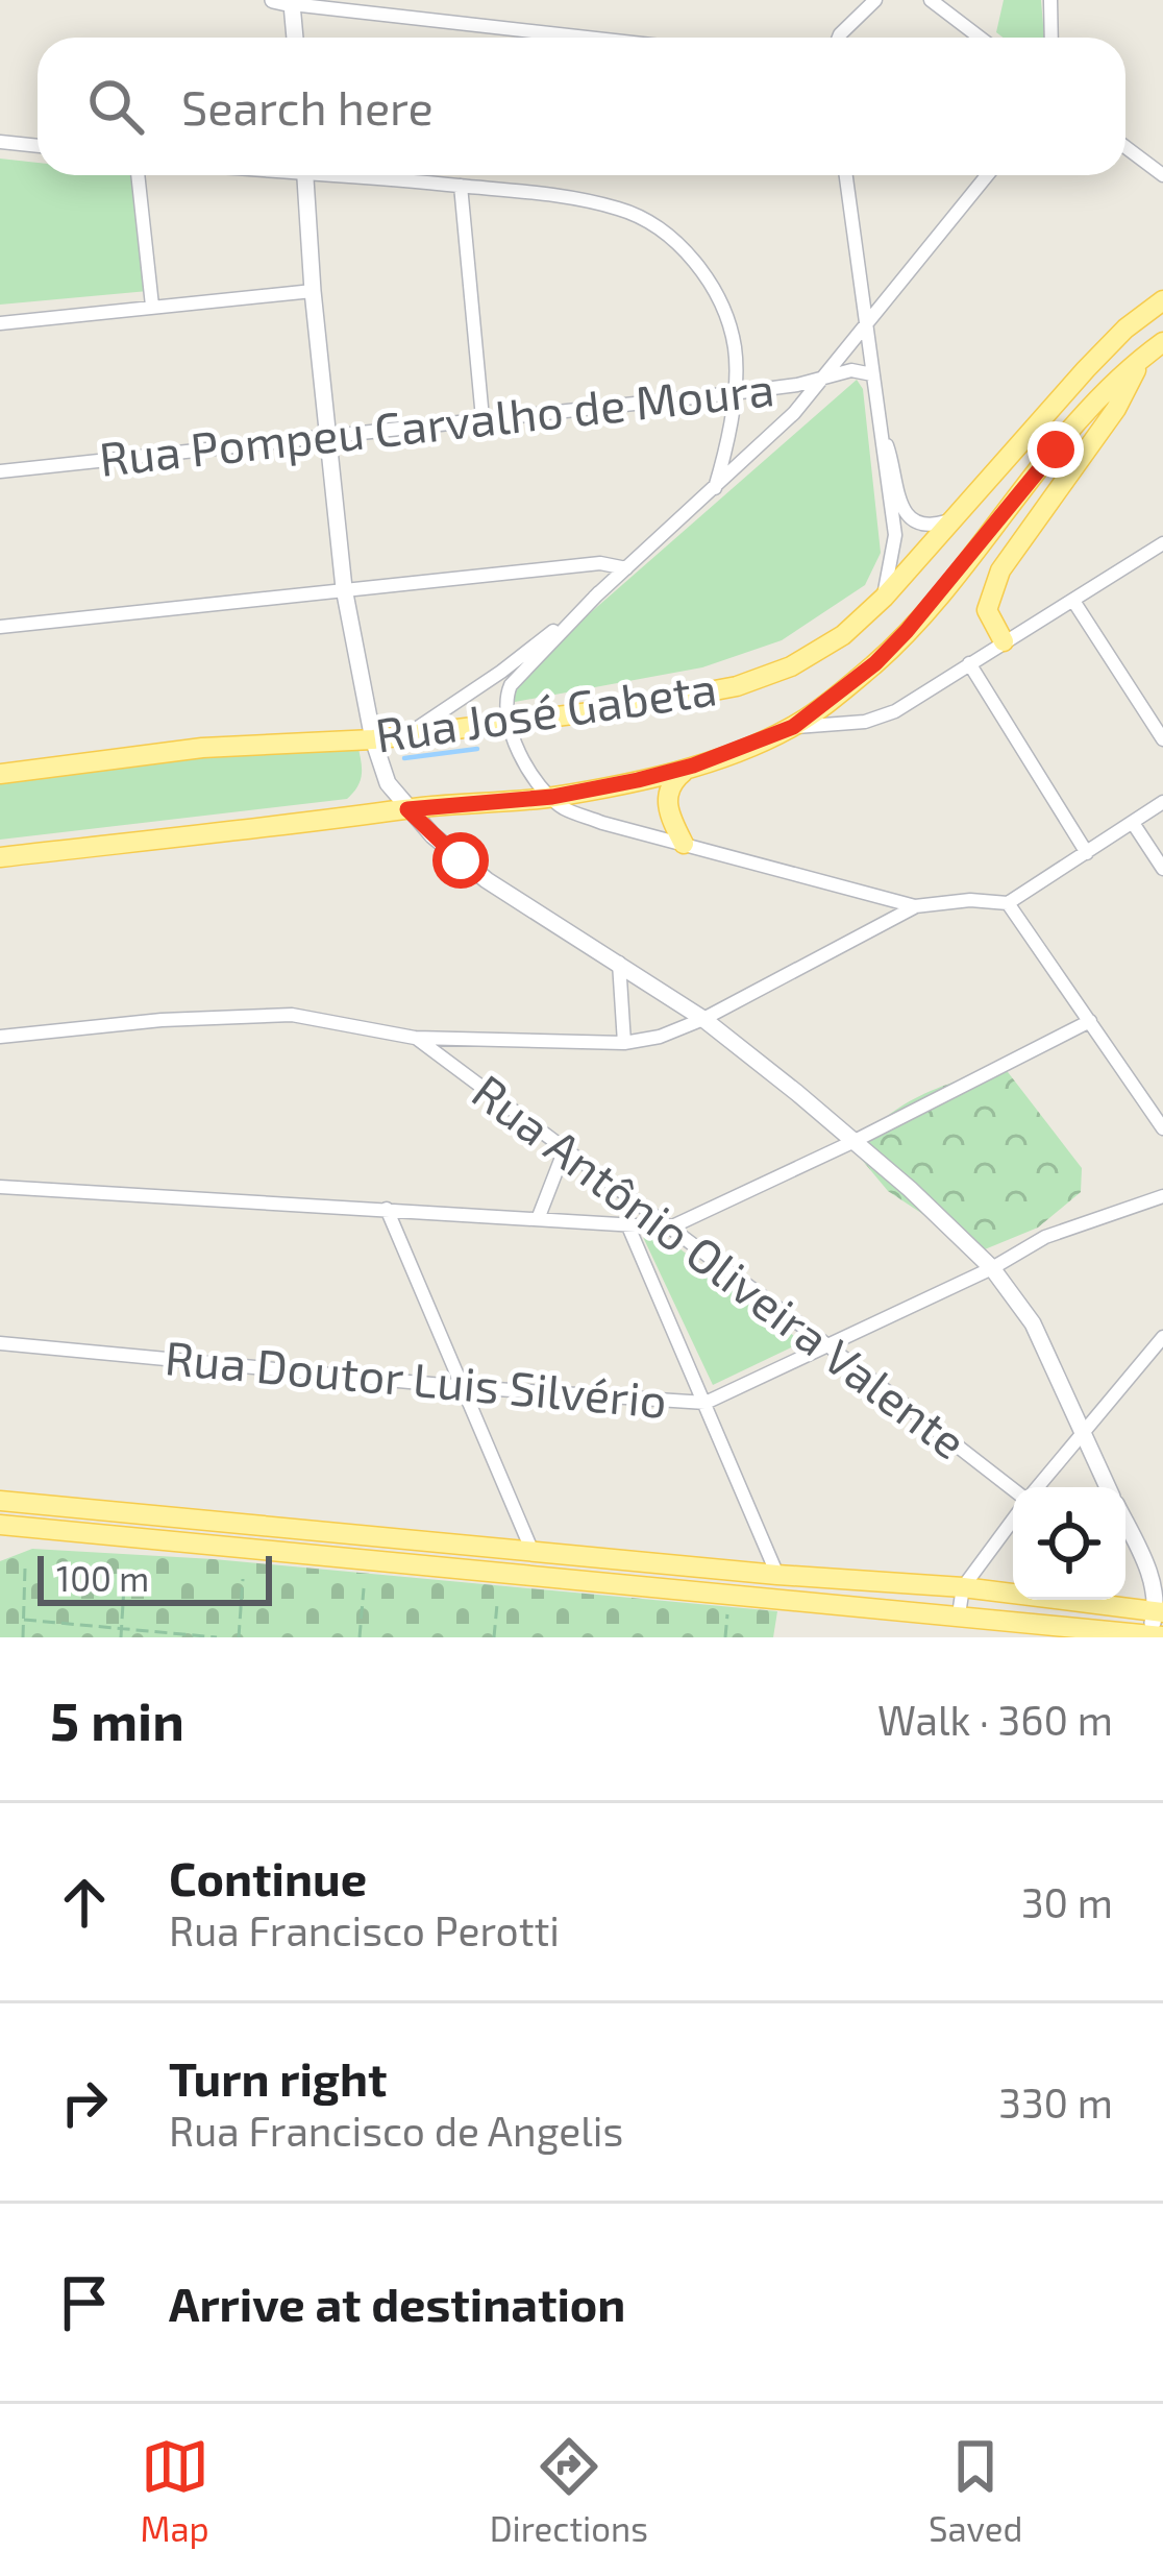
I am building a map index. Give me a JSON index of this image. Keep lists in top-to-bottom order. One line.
{"streets":{"main road":["Rua José Gabeta"],"street":["Rua Pompeu Carvalho de Moura","Rua Antônio Oliveira Valente","Rua Doutor Luis Silvério"]},"crossings":[["Rua Antônio Oliveira Valente","Rua Doutor Luis Silvério"]],"scale_bar":"100 m","page":{"search":"Search here","scale":"100 m","heading":["5 min","Walk · 360 m"],"list":[["Continue","Rua Francisco Perotti","30 m"],["Turn right","Rua Francisco de Angelis","330 m"],"Arrive at destination"],"nav":["Map","Directions","Saved"]}}
